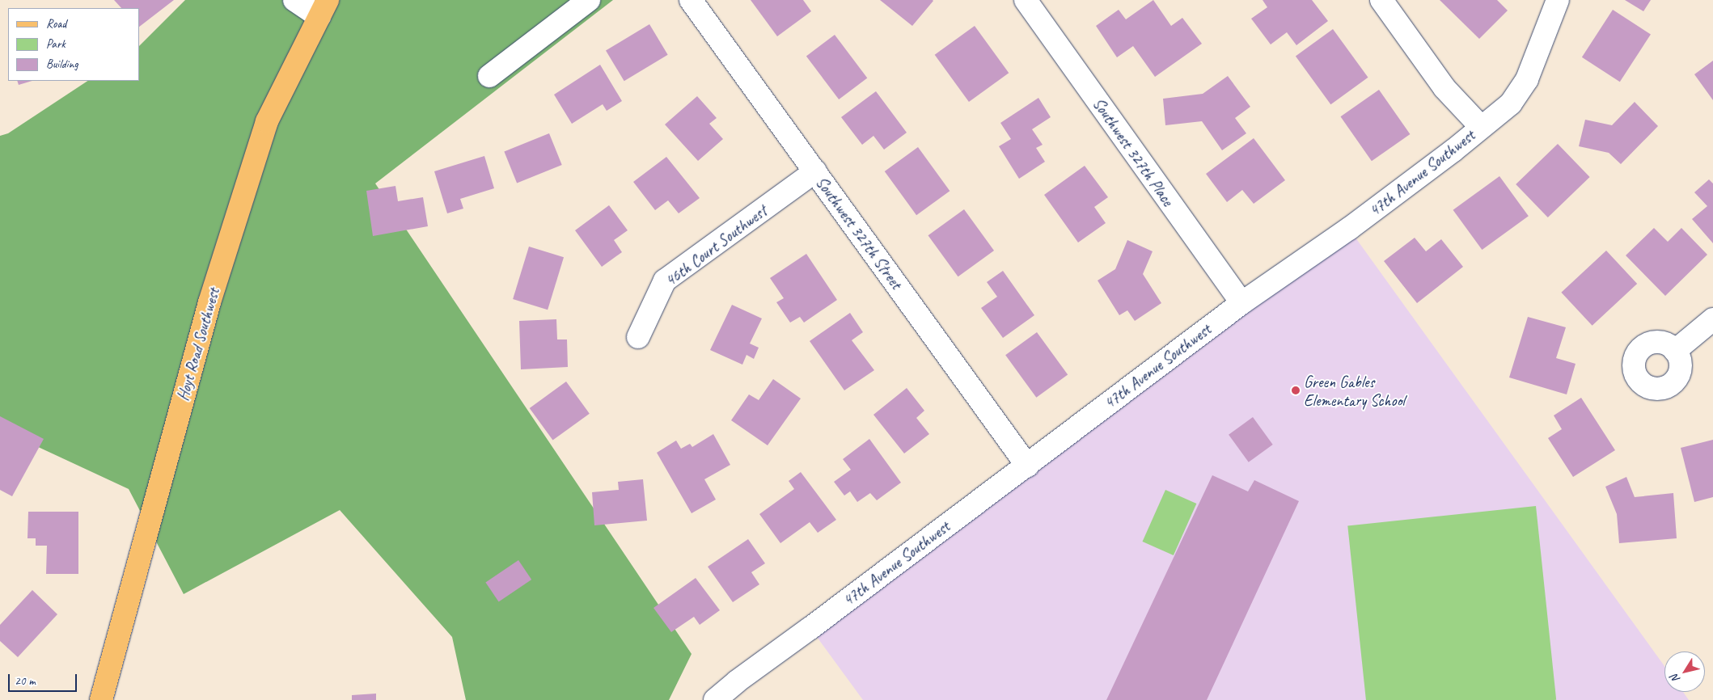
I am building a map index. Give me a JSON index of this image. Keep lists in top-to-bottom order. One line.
{"streets":{"main road":["Hoyt Road Southwest"],"street":["Southwest 327th Place","47th Avenue Southwest","Southwest 327th Street","46th Court Southwest"]},"crossings":[["Southwest 327th Place","47th Avenue Southwest"],["47th Avenue Southwest","Southwest 327th Street"],["Southwest 327th Street","46th Court Southwest"]],"places":["Green Gables Elementary School"],"legend":["Road","Park","Building"],"scale_bar":"20 m","north":"bottom left"}
